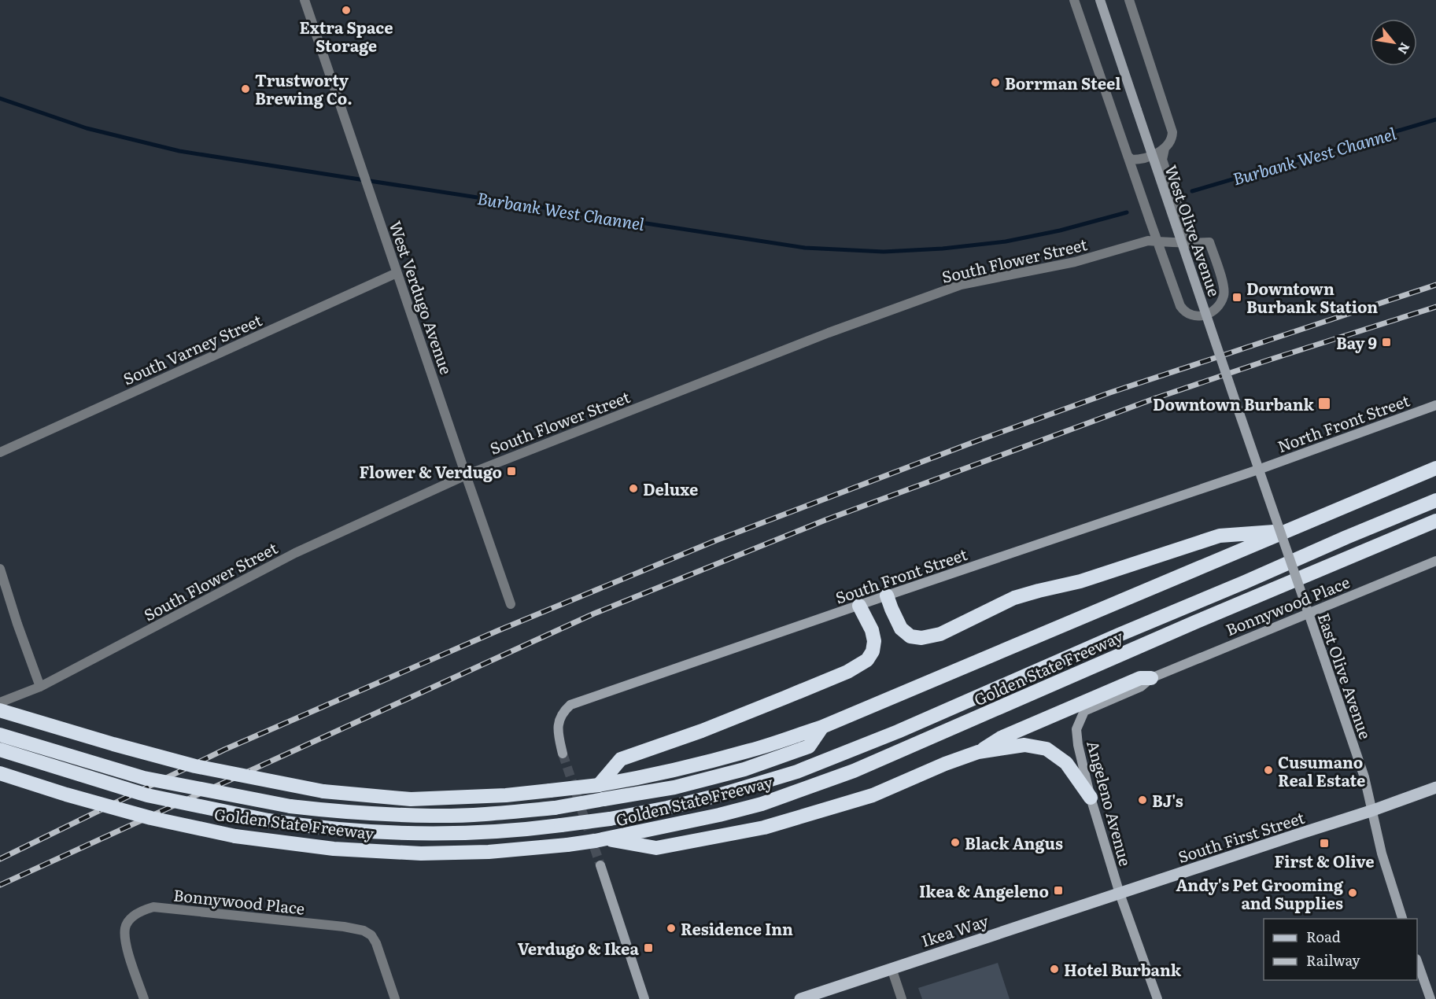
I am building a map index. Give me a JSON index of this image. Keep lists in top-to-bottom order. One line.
{"streets":{"highway":["Golden State Freeway"],"main road":["West Olive Avenue","North Front Street","South Front Street","Bonnywood Place","East Olive Avenue","Angeleno Avenue","South First Street","Ikea Way"],"street":["South Flower Street","West Verdugo Avenue","South Varney Street"]},"crossings":[["West Olive Avenue","North Front Street"],["West Olive Avenue","South Front Street"],["West Olive Avenue","East Olive Avenue"],["South Flower Street","West Verdugo Avenue"],["West Verdugo Avenue","South Varney Street"],["North Front Street","South Front Street"],["North Front Street","East Olive Avenue"],["South Front Street","East Olive Avenue"],["Bonnywood Place","Angeleno Avenue"],["East Olive Avenue","South First Street"],["Angeleno Avenue","South First Street"],["Angeleno Avenue","Ikea Way"],["South First Street","Ikea Way"]],"water":["Burbank West Channel"],"places":{"other":["Extra Space Storage","Borrman Steel","Trustworty Brewing Co.","Deluxe","Cusumano Real Estate","BJ's","Black Angus","Andy's Pet Grooming and Supplies","Residence Inn","Hotel Burbank"],"transit":["Downtown Burbank Station","Bay 9","Downtown Burbank","Flower & Verdugo","First & Olive","Ikea & Angeleno","Verdugo & Ikea"]},"legend":["Road","Railway"],"north":"bottom right"}
